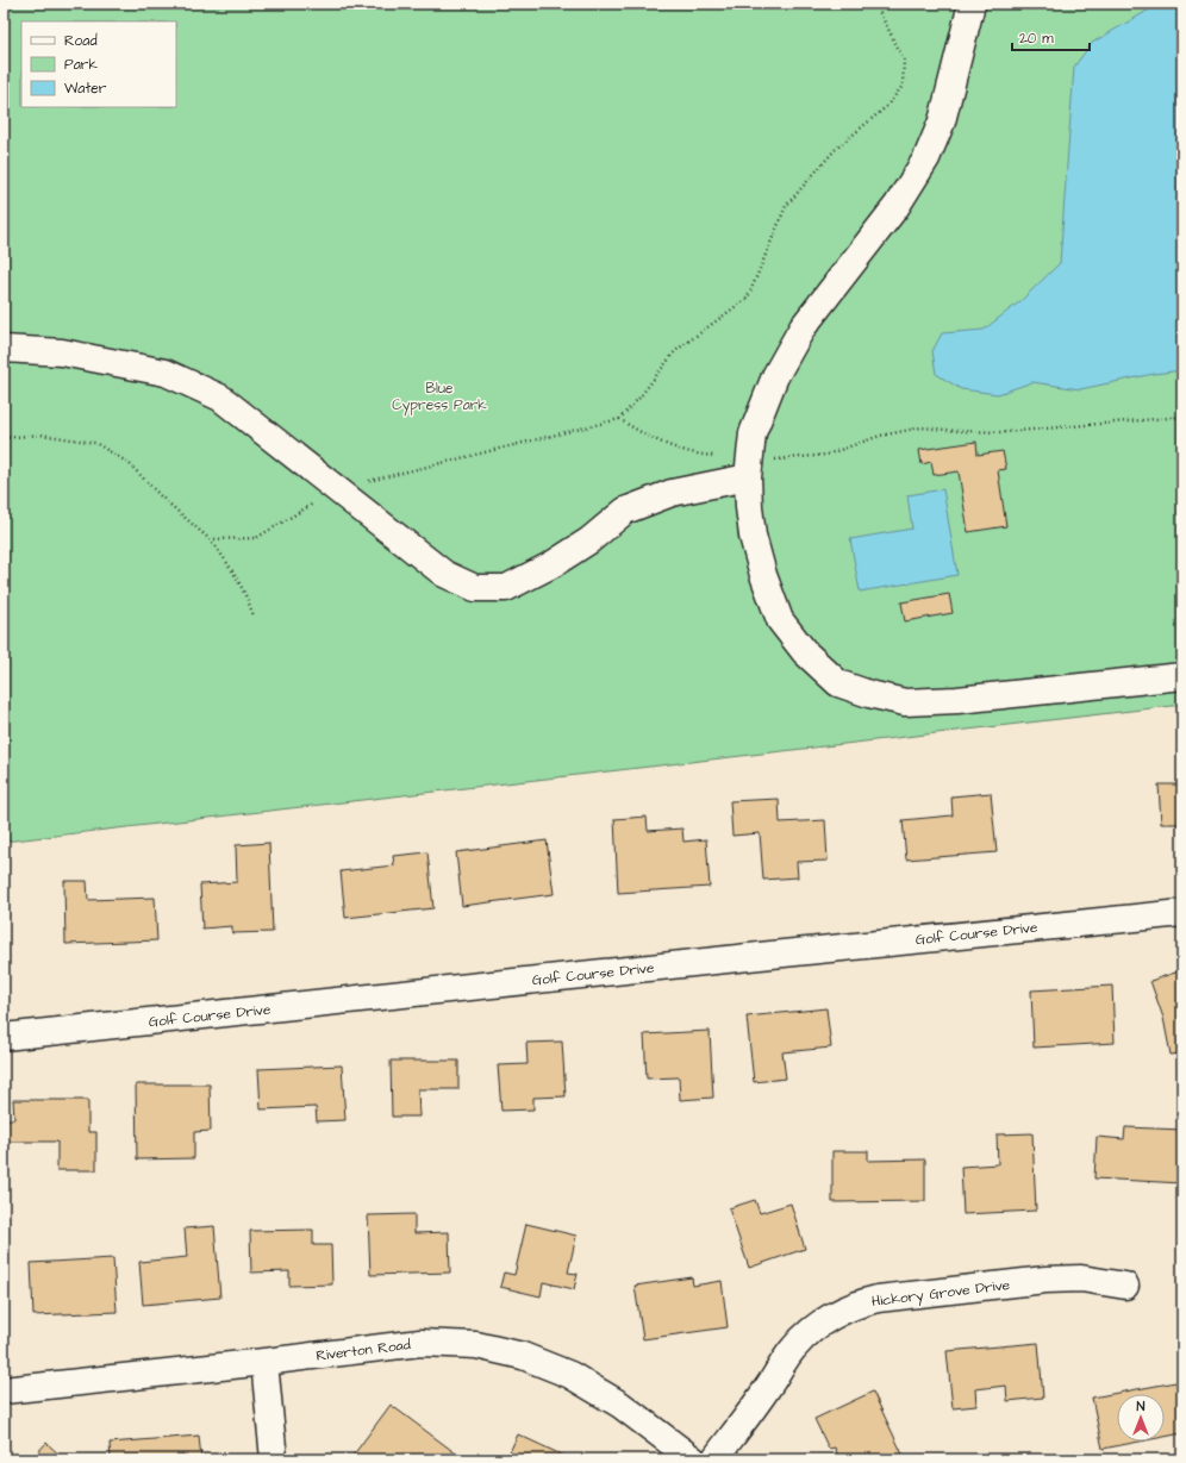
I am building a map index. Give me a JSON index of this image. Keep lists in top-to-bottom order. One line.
{"streets":{"street":["Golf Course Drive","Hickory Grove Drive","Riverton Road"]},"parks":["Blue Cypress Park"],"legend":["Road","Park","Water"],"scale_bar":"20 m","north":"top"}
